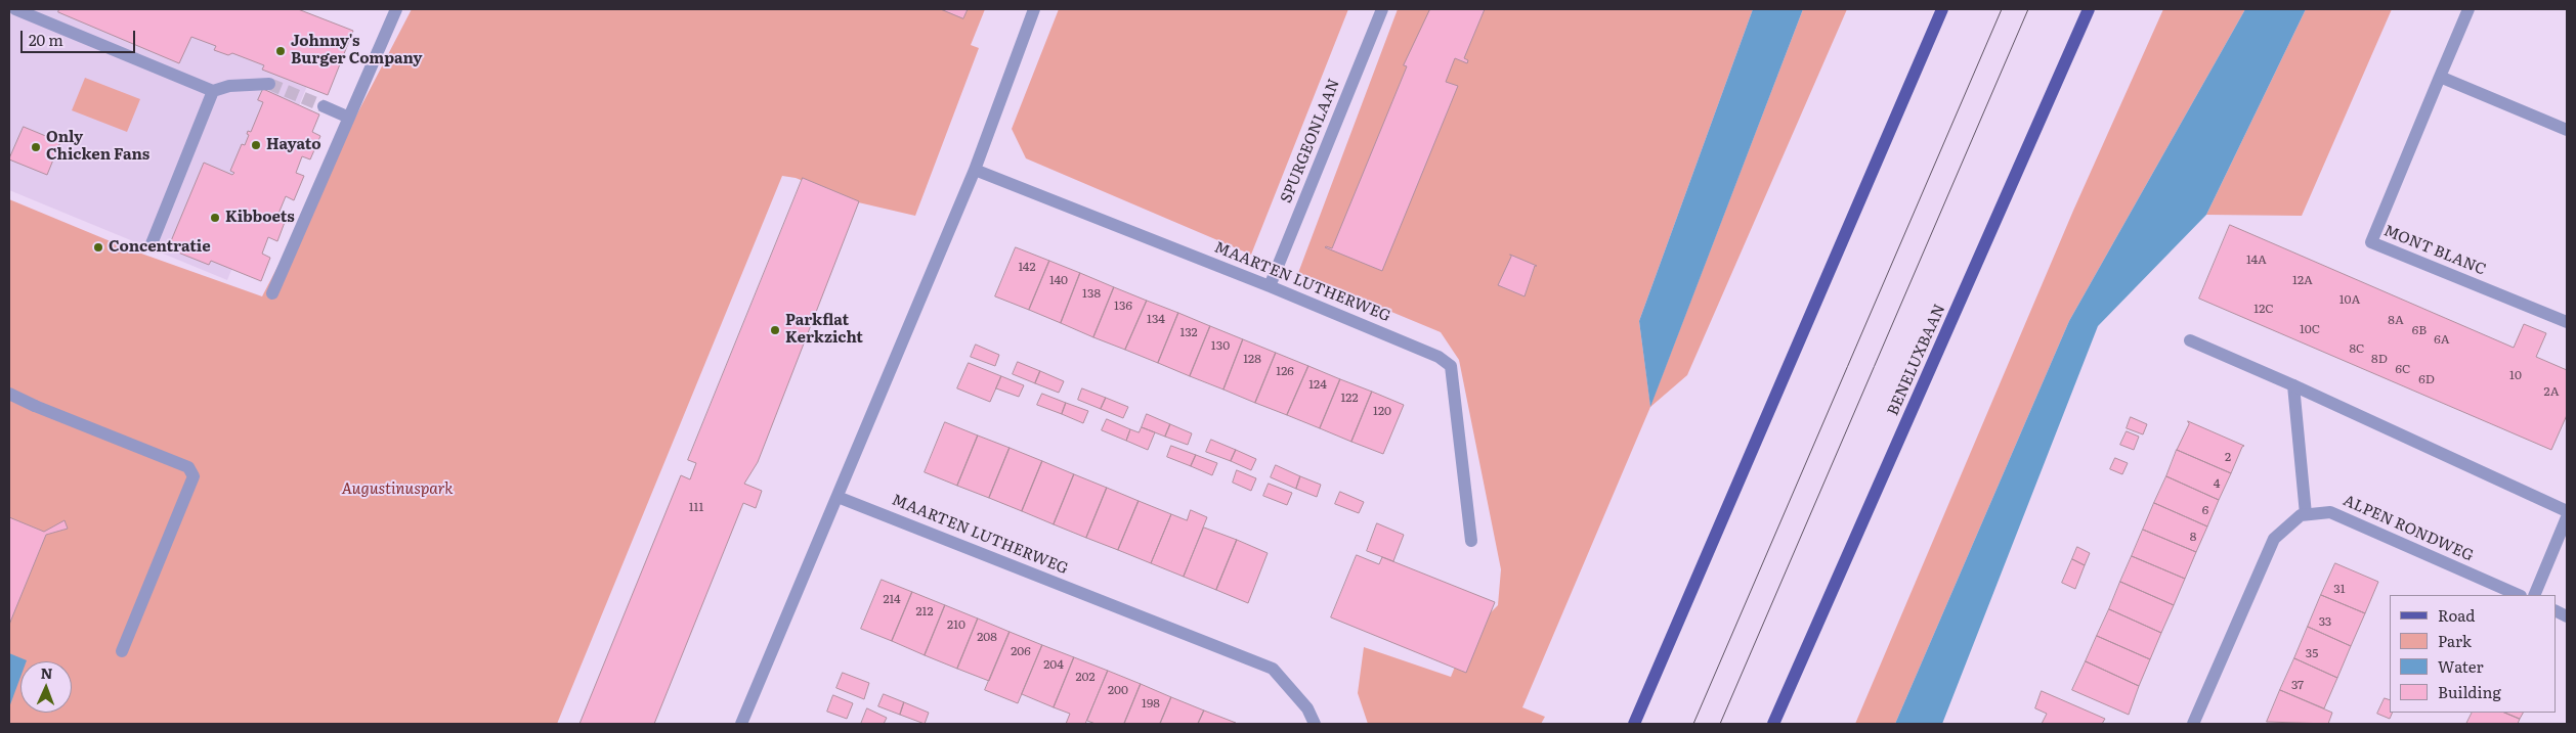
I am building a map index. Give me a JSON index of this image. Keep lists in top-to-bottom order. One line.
{"streets":{"main road":["BENELUXBAAN"],"street":["SPURGEONLAAN","MONT BLANC","MAARTEN LUTHERWEG","ALPEN RONDWEG"]},"crossings":[["SPURGEONLAAN","MAARTEN LUTHERWEG"]],"parks":["Augustinuspark"],"places":["Johnny's Burger Company","Hayato","Only Chicken Fans","Kibboets","Concentratie","Parkflat Kerkzicht"],"house_numbers":["14A","142","140","12A","138","10A","136","12C","134","8A","10C","6B","132","6A","130","8C","128","8D","6C","126","10","6D","124","2A","122","120","2","4","111","6","8","31","214","212","33","210","208","206","35","204","202","37","200","198"],"legend":["Road","Park","Water","Building"],"scale_bar":"20 m","north":"top"}
